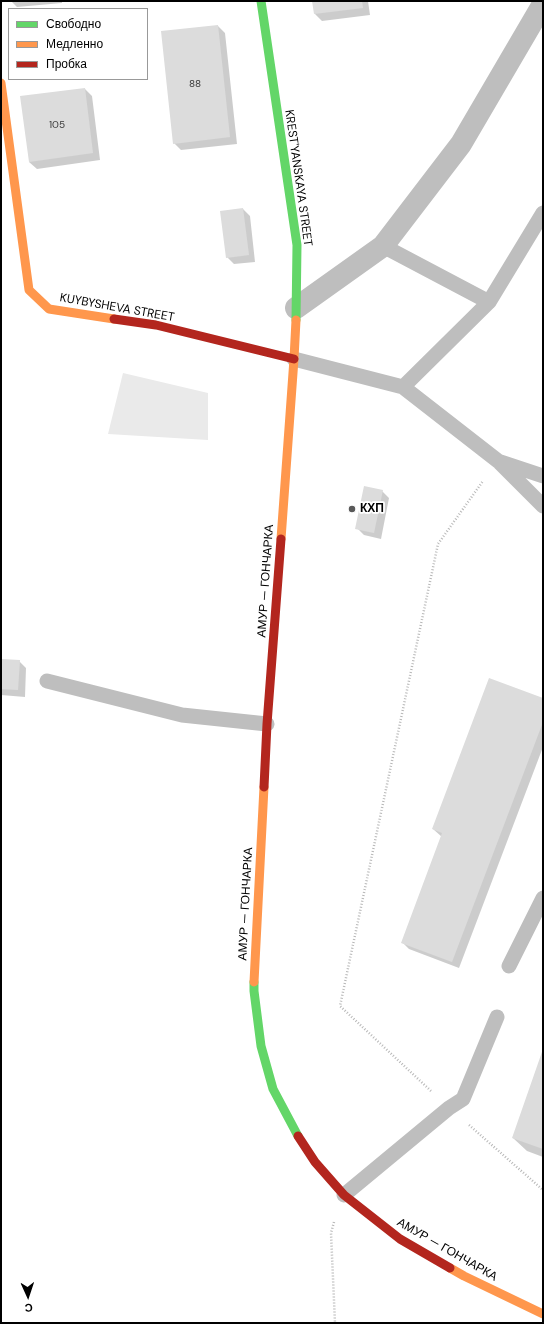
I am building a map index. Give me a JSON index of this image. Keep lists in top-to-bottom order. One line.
{"streets":{"street":["KREST'YANSKAYA STREET","KUYBYSHEVA STREET","АМУР — ГОНЧАРКА"]},"crossings":[["KREST'YANSKAYA STREET","KUYBYSHEVA STREET"],["KREST'YANSKAYA STREET","АМУР — ГОНЧАРКА"],["KUYBYSHEVA STREET","АМУР — ГОНЧАРКА"]],"places":["КХП"],"house_numbers":["88","105"],"legend":["Свободно","Медленно","Пробка"],"north":"bottom"}
